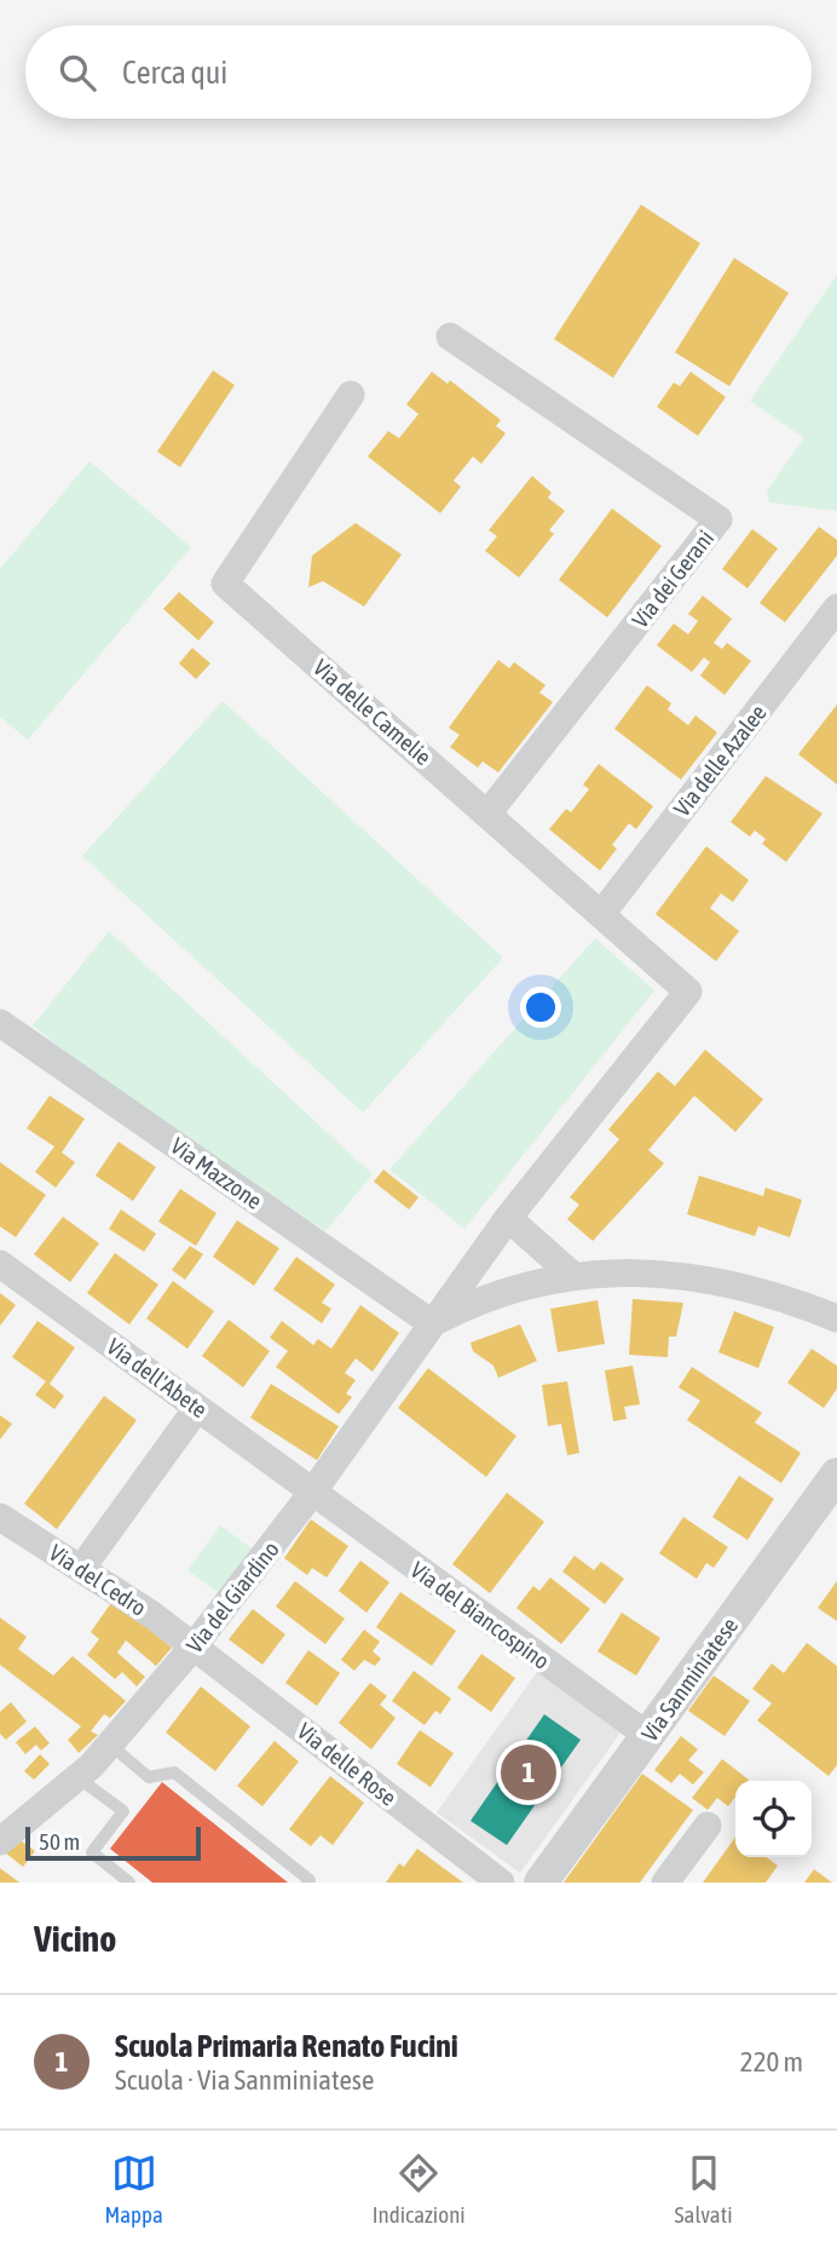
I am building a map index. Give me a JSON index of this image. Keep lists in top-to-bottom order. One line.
{"streets":{"street":["Via dei Gerani","Via delle Camelie","Via delle Azalee","Via Mazzone","Via dell'Abete","Via del Cedro","Via del Giardino","Via del Biancospino","Via Sanminiatese","Via delle Rose"]},"crossings":[["Via dei Gerani","Via delle Camelie"],["Via delle Camelie","Via delle Azalee"],["Via delle Camelie","Via del Giardino"],["Via Mazzone","Via del Giardino"],["Via dell'Abete","Via del Giardino"],["Via dell'Abete","Via del Biancospino"],["Via del Cedro","Via del Giardino"],["Via del Cedro","Via delle Rose"],["Via del Giardino","Via del Biancospino"],["Via del Giardino","Via delle Rose"],["Via del Biancospino","Via Sanminiatese"]],"scale_bar":"50 m","page":{"search":"Cerca qui","pins":"1","scale":"50 m","heading":"Vicino","list":[{"mark":"1","name":"Scuola Primaria Renato Fucini","note":"Scuola · Via Sanminiatese","value":"220 m"}],"nav":["Mappa","Indicazioni","Salvati"]}}
